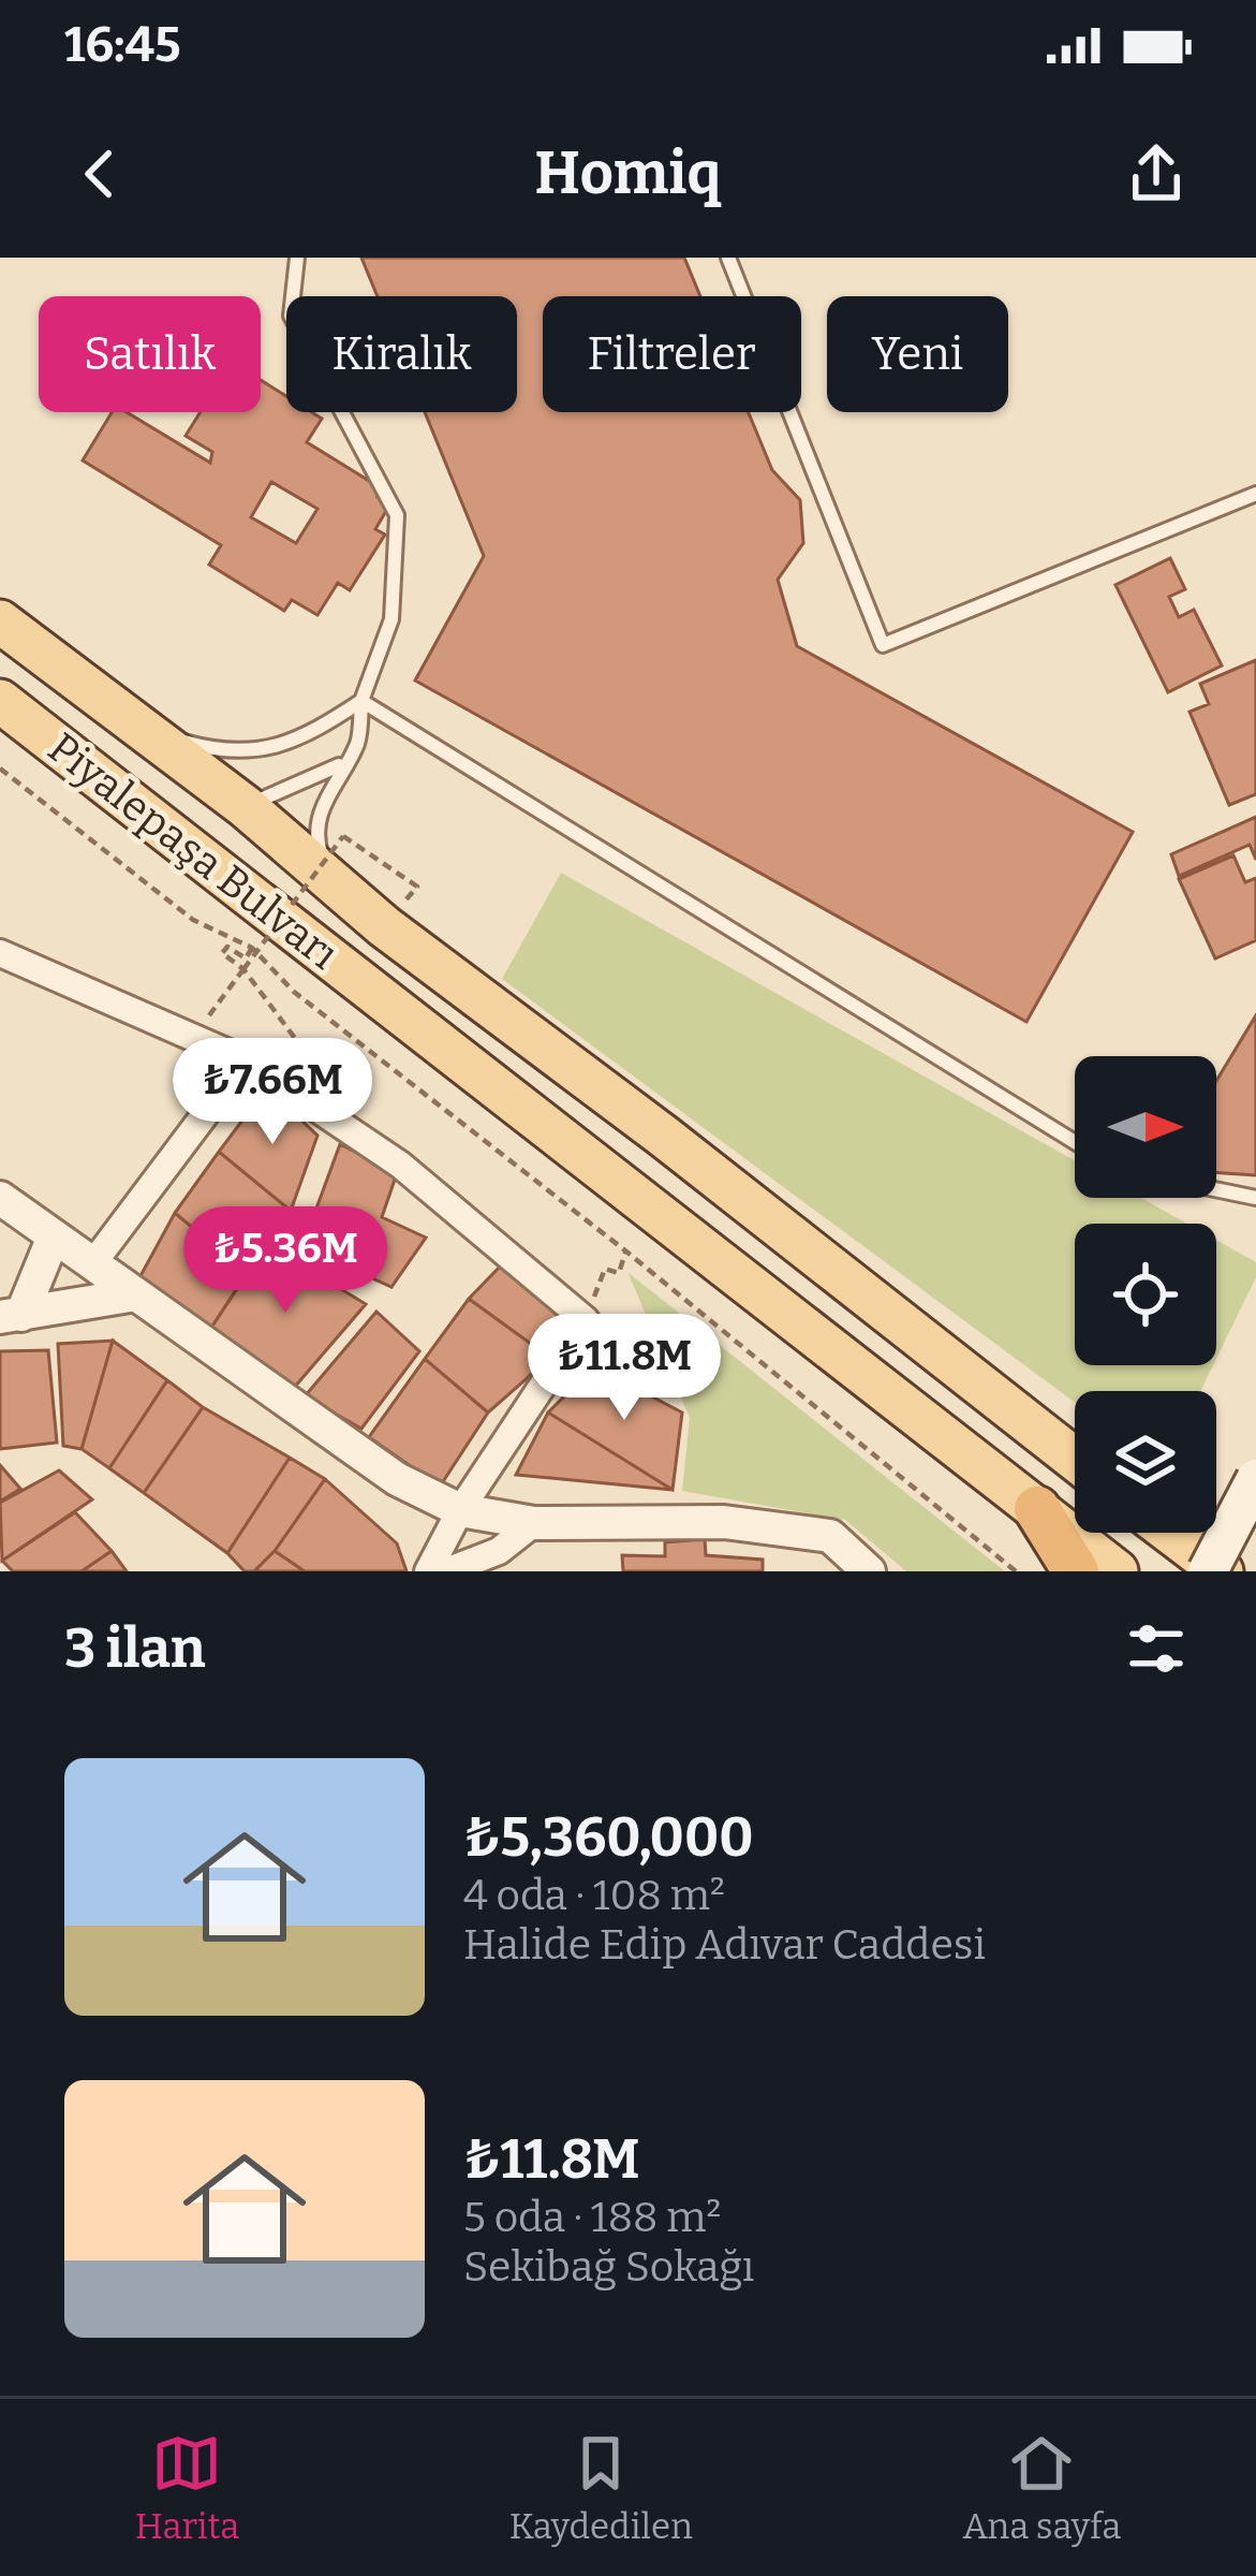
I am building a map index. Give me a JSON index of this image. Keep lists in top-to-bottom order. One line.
{"streets":{"main road":["Piyalepaşa Bulvarı"]},"north":"right","page":{"status":"16:45","header":"Homiq","chip":["Satılık","Kiralık","Filtreler","Yeni"],"price":["₺7.66M","₺5.36M","₺11.8M"],"heading":"3 ilan","list":[{"name":"₺5,360,000","note":"4 oda · 108 m² · Halide Edip Adıvar Caddesi"},{"name":"₺11.8M","note":"5 oda · 188 m² · Sekibağ Sokağı"}],"tabs":["Harita","Kaydedilen","Ana sayfa"]}}
